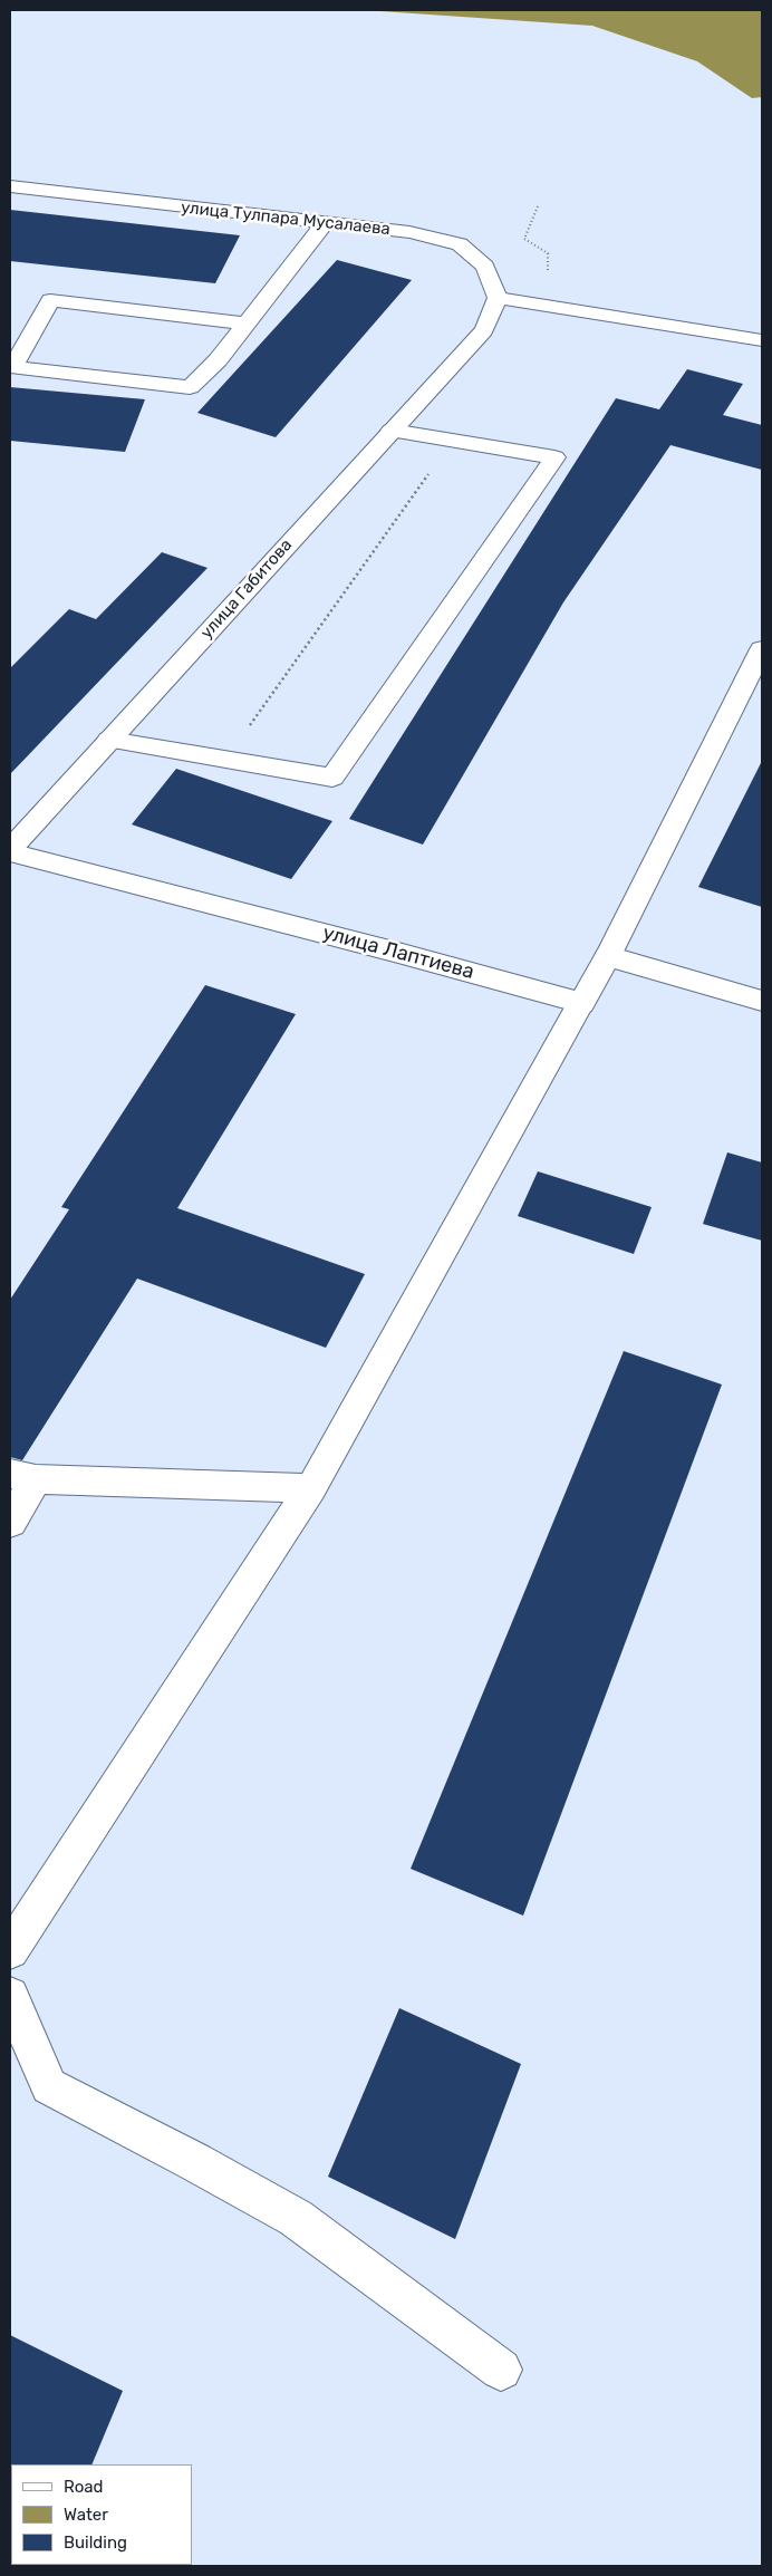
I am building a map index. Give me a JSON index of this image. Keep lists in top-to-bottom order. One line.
{"streets":{"street":["улица Тулпара Мусалаева","улица Габитова","улица Лаптиева"]},"crossings":[["улица Тулпара Мусалаева","улица Габитова"],["улица Габитова","улица Лаптиева"]],"legend":["Road","Water","Building"]}
